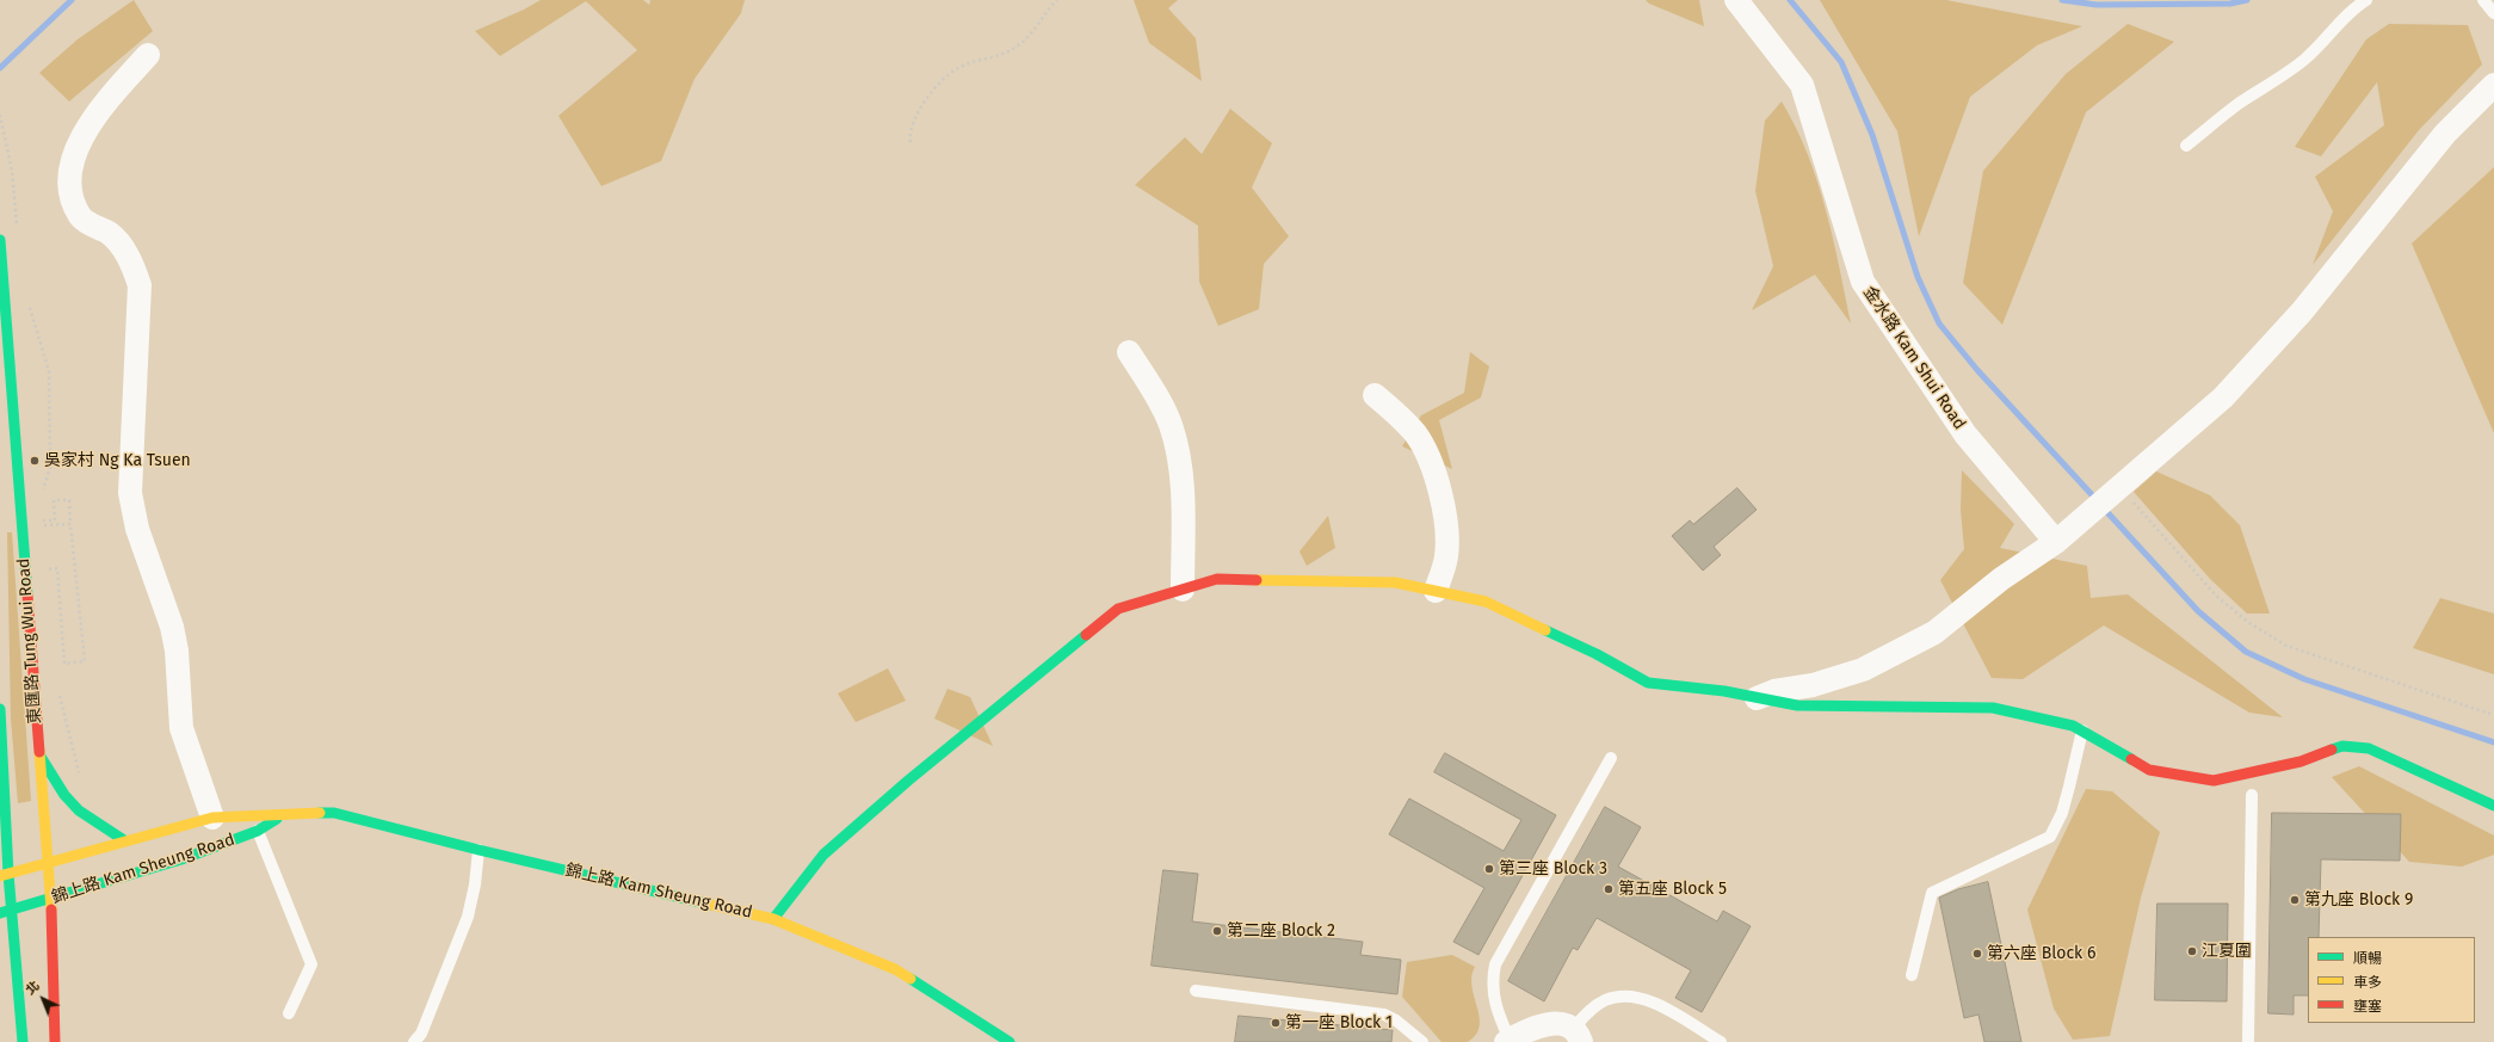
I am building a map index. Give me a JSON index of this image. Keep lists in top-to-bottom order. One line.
{"streets":{"street":["金水路 Kam Shui Road","東匯路 Tung Wui Road","錦上路 Kam Sheung Road"]},"crossings":[["東匯路 Tung Wui Road","錦上路 Kam Sheung Road"]],"places":["吳家村 Ng Ka Tsuen","第三座 Block 3","第五座 Block 5","第九座 Block 9","第二座 Block 2","江夏圍","第六座 Block 6","第一座 Block 1"],"legend":["順暢","車多","壅塞"],"north":"top left"}
